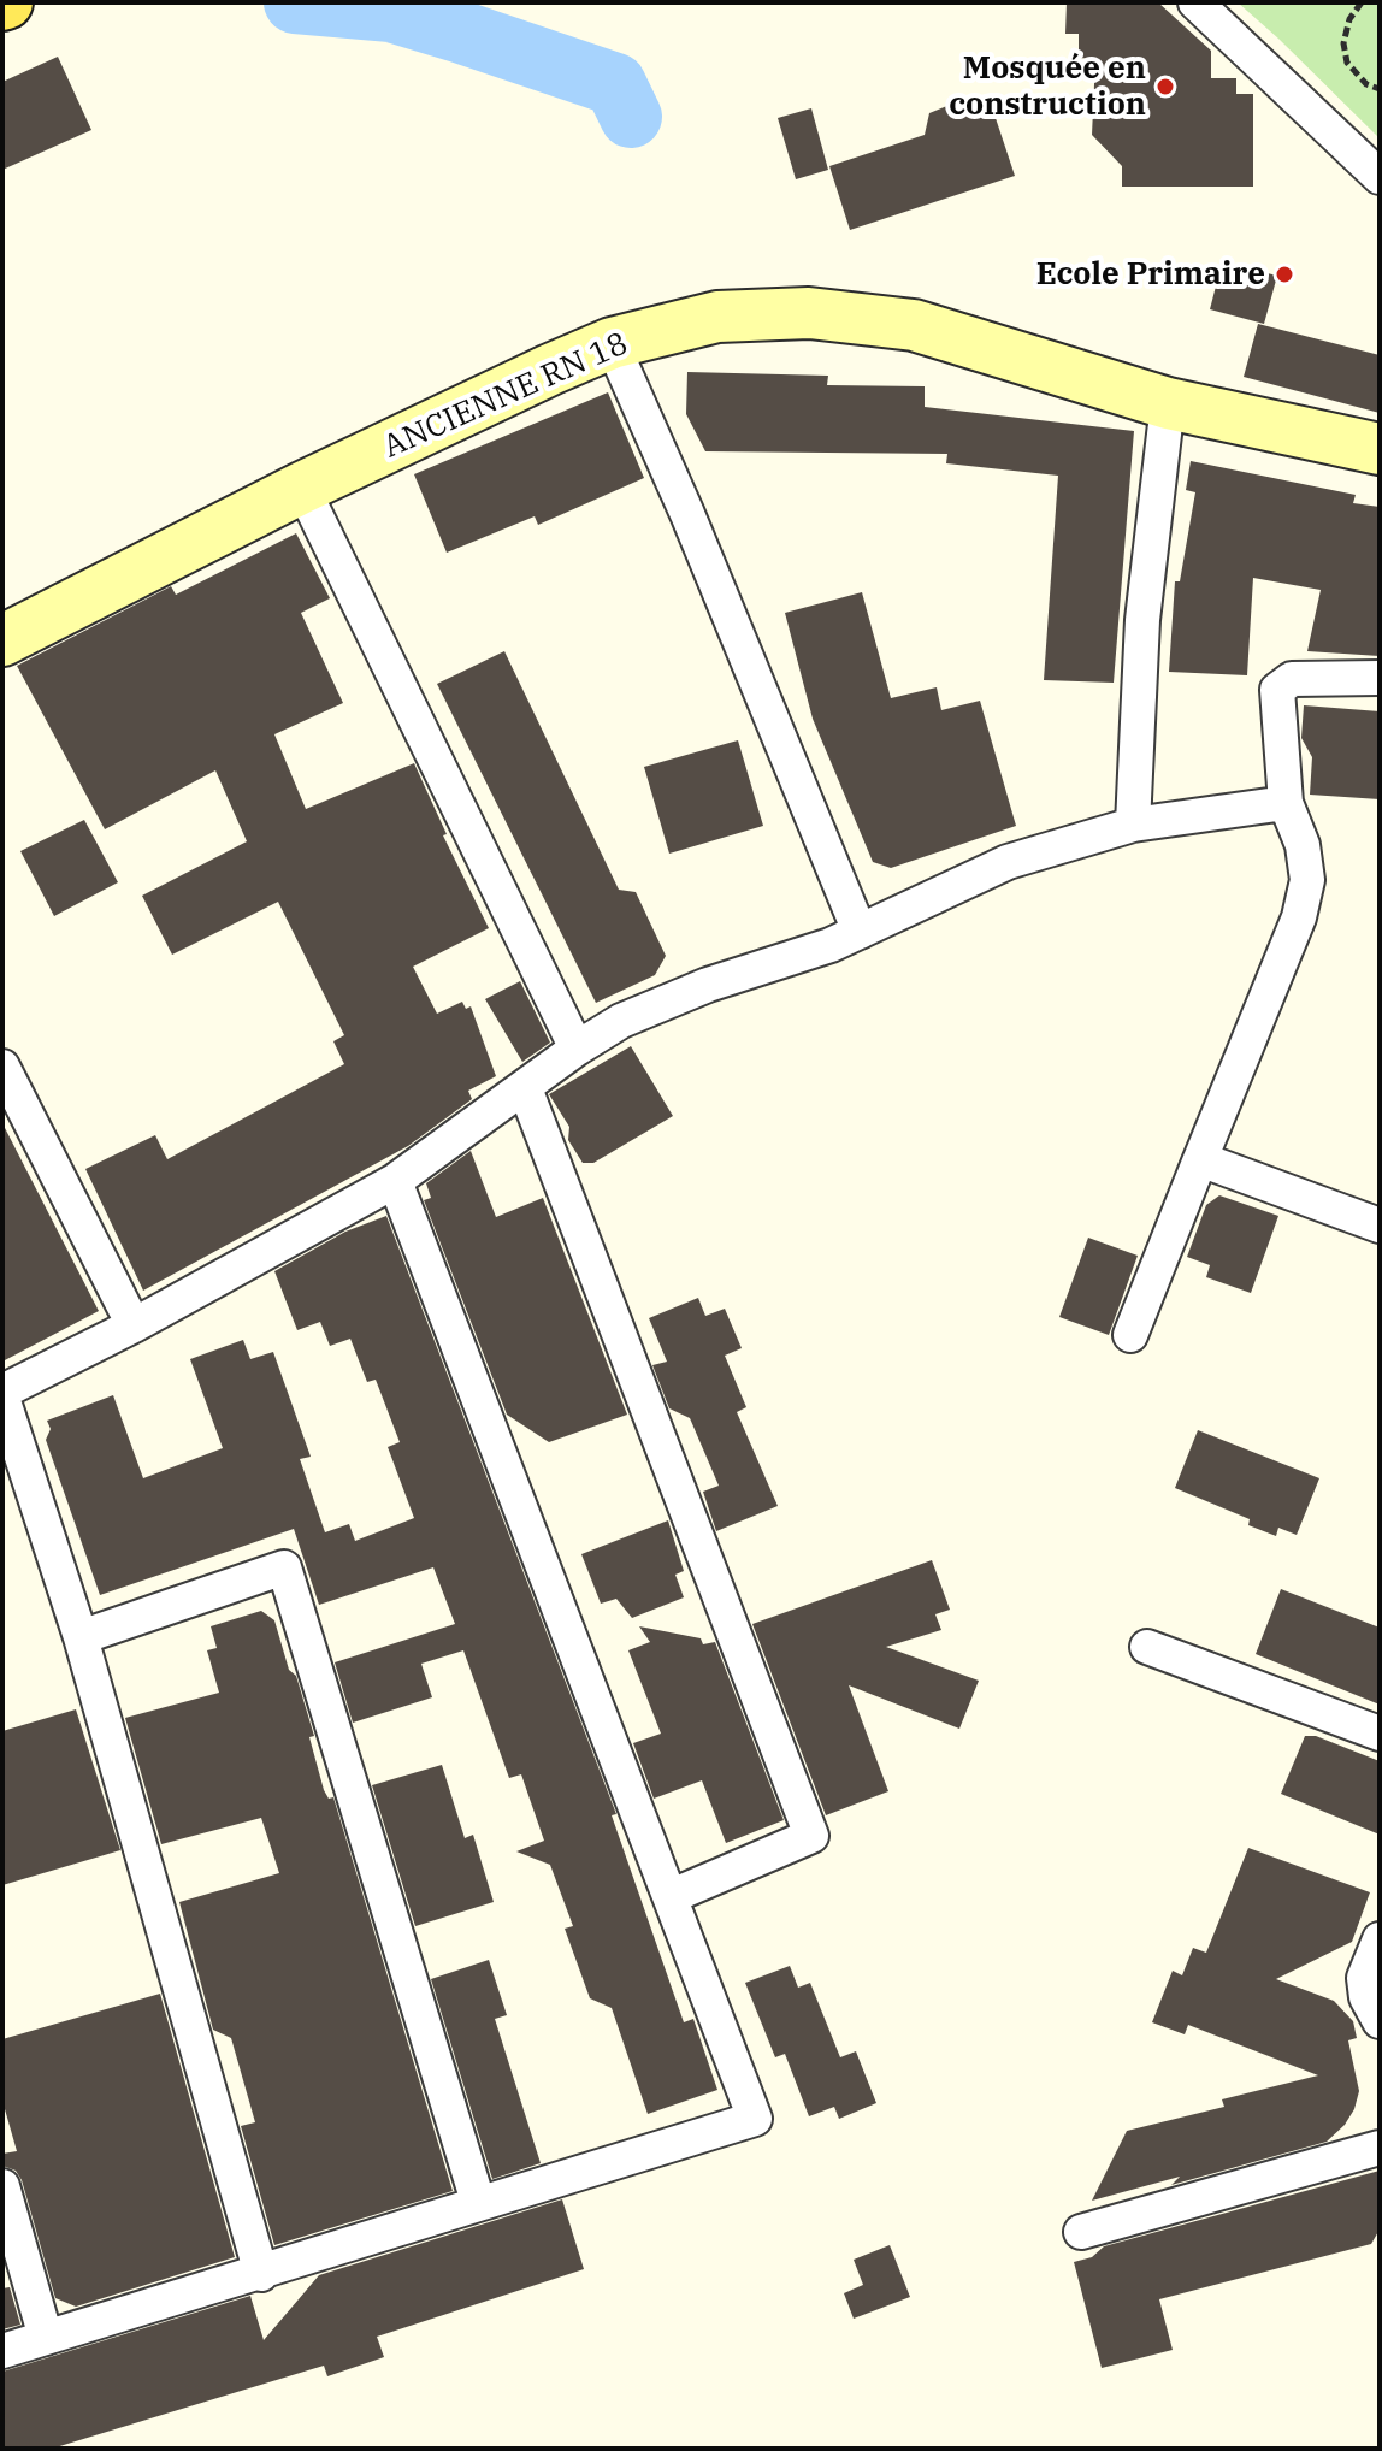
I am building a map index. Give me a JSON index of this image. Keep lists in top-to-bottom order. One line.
{"streets":{"main road":["ANCIENNE RN 18"]},"places":["Mosquée en construction","Ecole Primaire"]}
